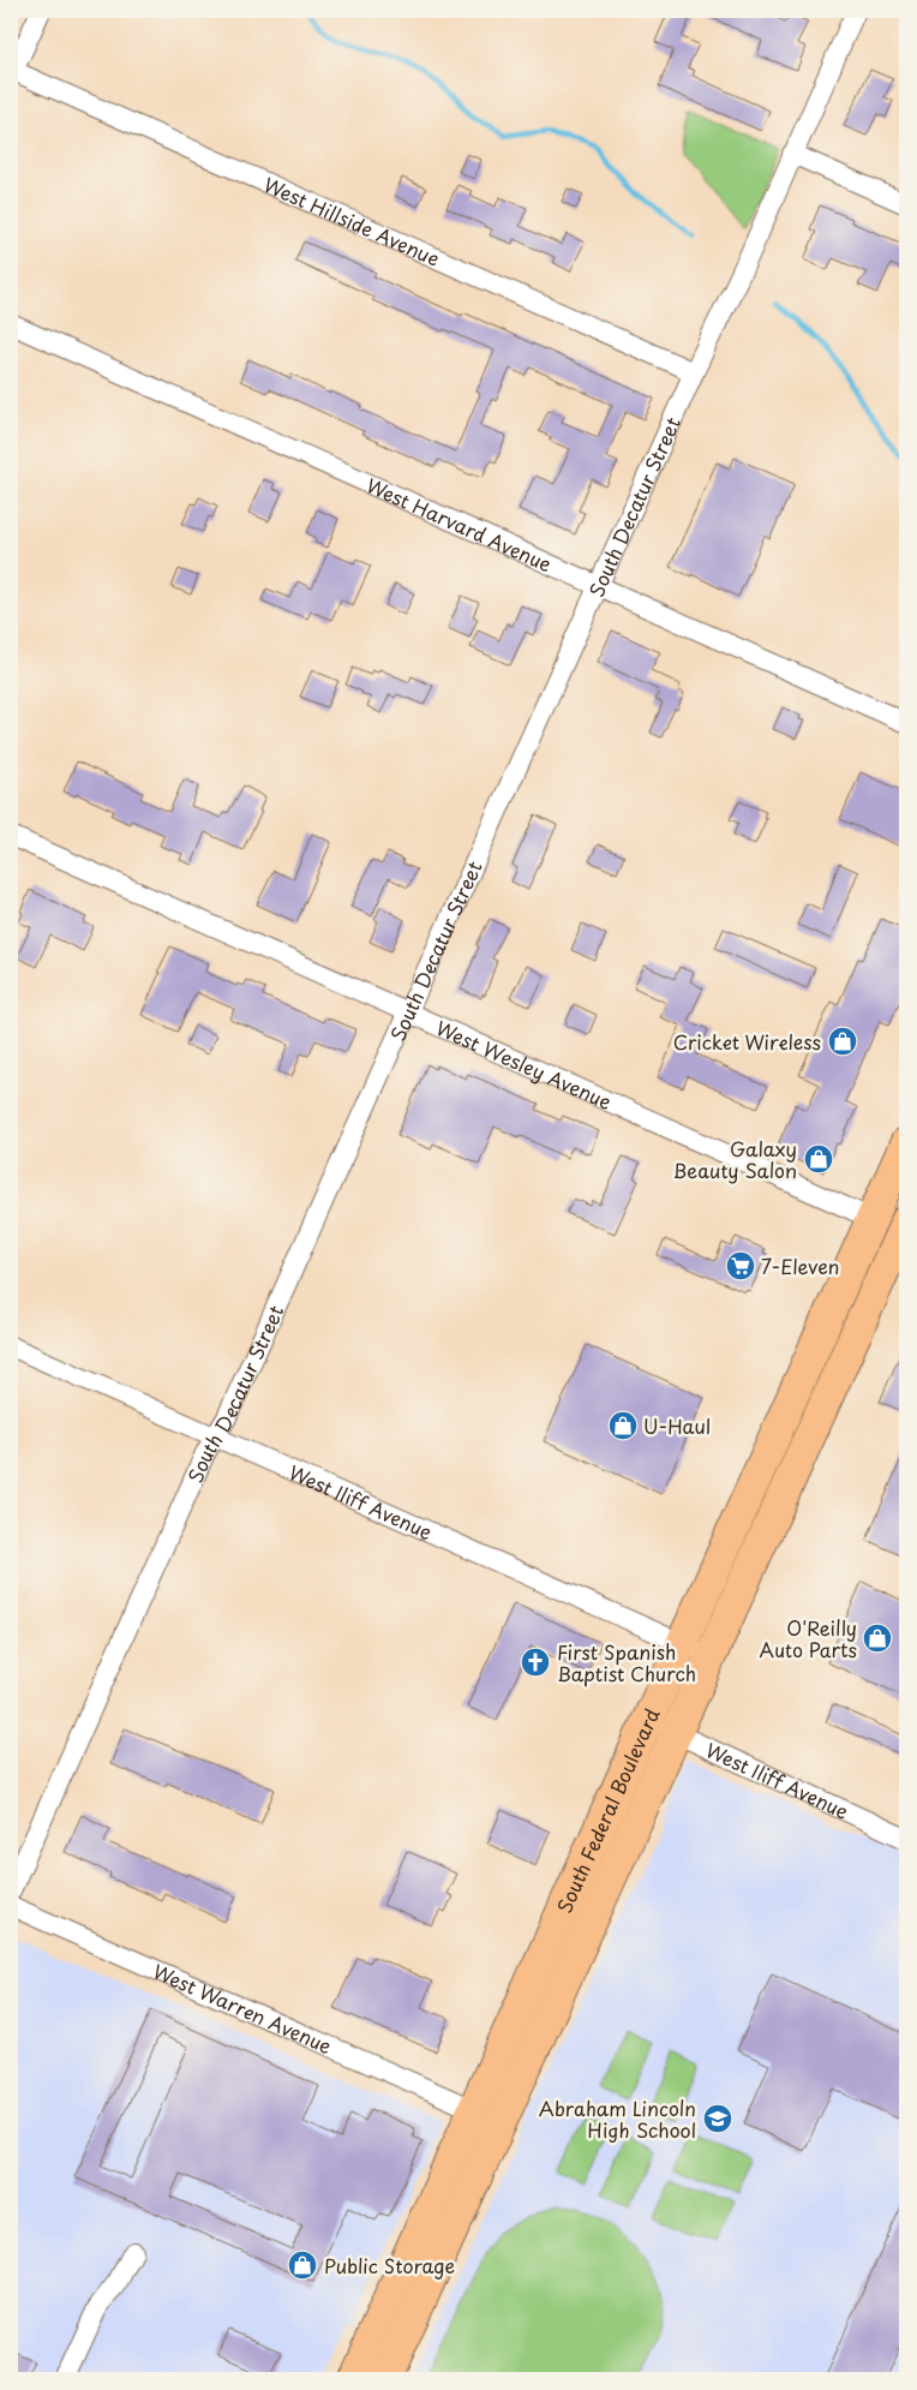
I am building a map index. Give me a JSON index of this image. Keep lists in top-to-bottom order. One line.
{"streets":{"main road":["South Federal Boulevard"],"street":["West Hillside Avenue","South Decatur Street","West Harvard Avenue","West Wesley Avenue","West Iliff Avenue","West Warren Avenue"]},"crossings":[["West Hillside Avenue","South Decatur Street"],["South Decatur Street","West Harvard Avenue"],["South Decatur Street","West Wesley Avenue"],["South Decatur Street","West Iliff Avenue"],["West Wesley Avenue","South Federal Boulevard"],["West Iliff Avenue","South Federal Boulevard"],["South Federal Boulevard","West Warren Avenue"]],"places":{"shop":["Cricket Wireless","Galaxy Beauty Salon","U-Haul","O'Reilly Auto Parts","Public Storage"],"supermarket":["7-Eleven"],"church":["First Spanish Baptist Church"],"school or university":["Abraham Lincoln High School"]}}
